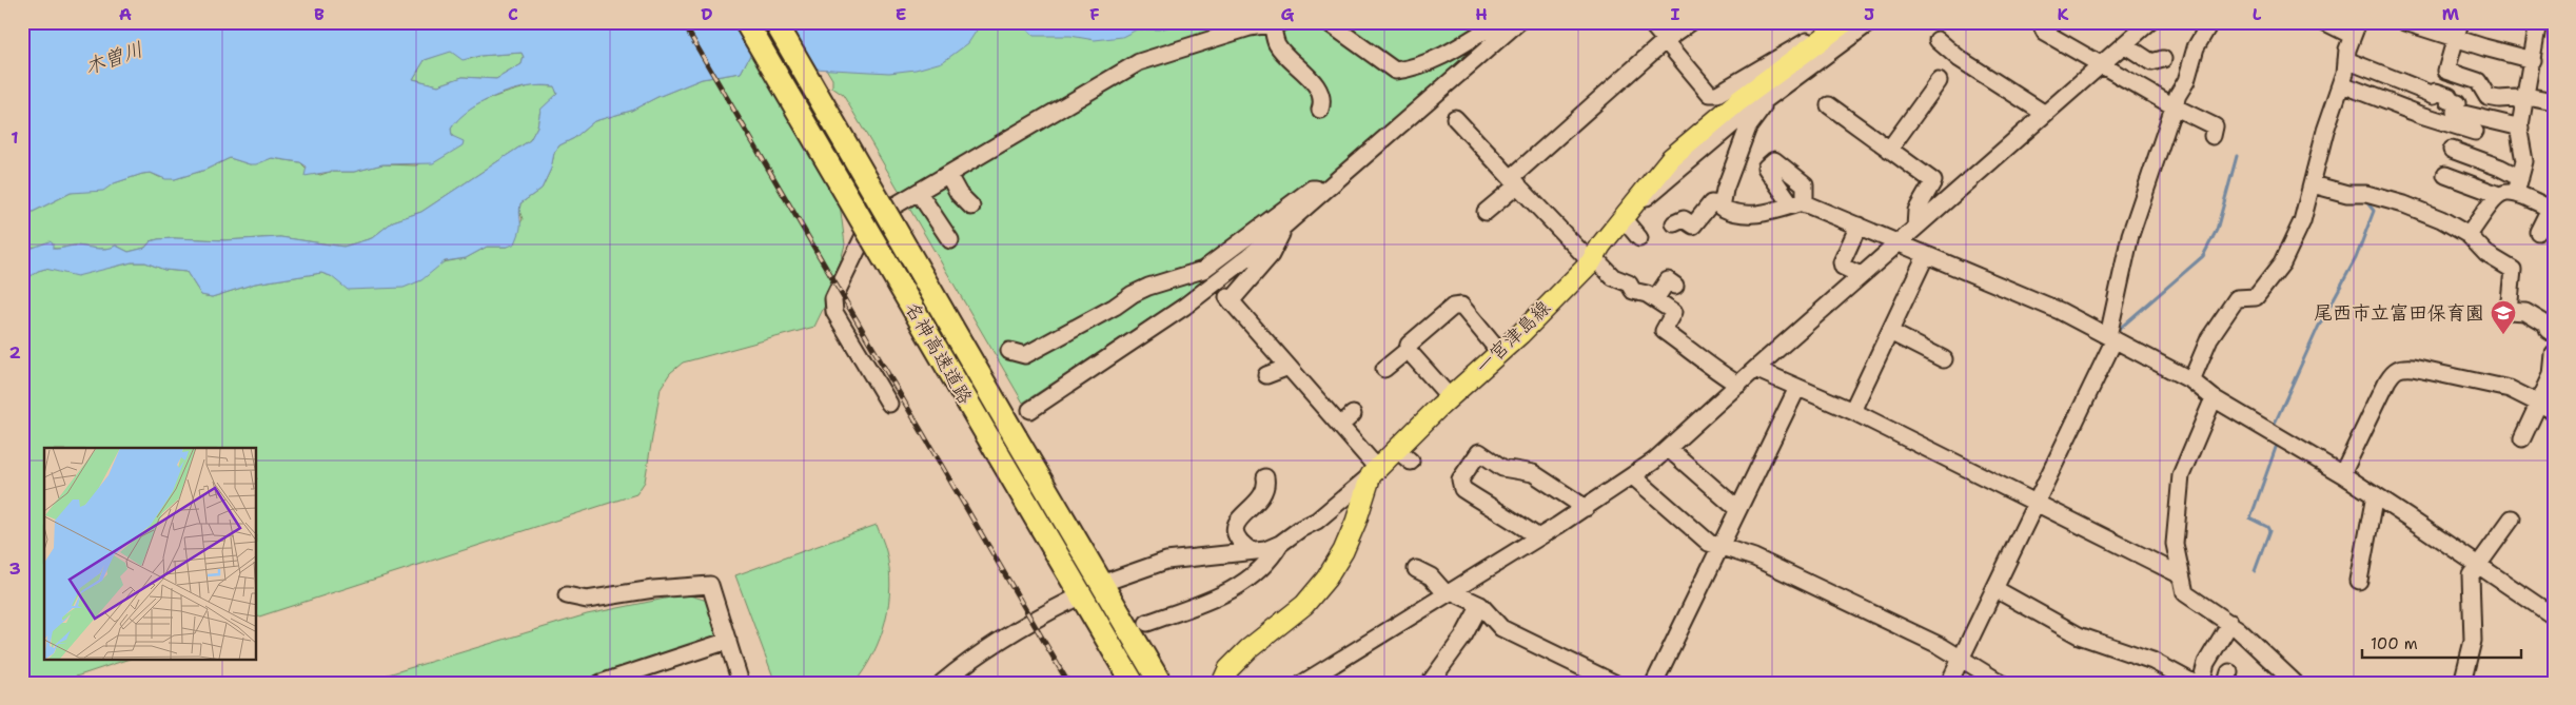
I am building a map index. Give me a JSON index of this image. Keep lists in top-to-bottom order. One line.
{"streets":{"highway":["名神高速道路"],"main road":["一宮津島線"]},"water":["木曽川"],"places":{"school or university":["尾西市立富田保育園"]},"scale_bar":"100 m","grid":{"columns":["A","B","C","D","E","F","G","H","I","J","K","L","M"],"rows":["1","2","3"]}}
